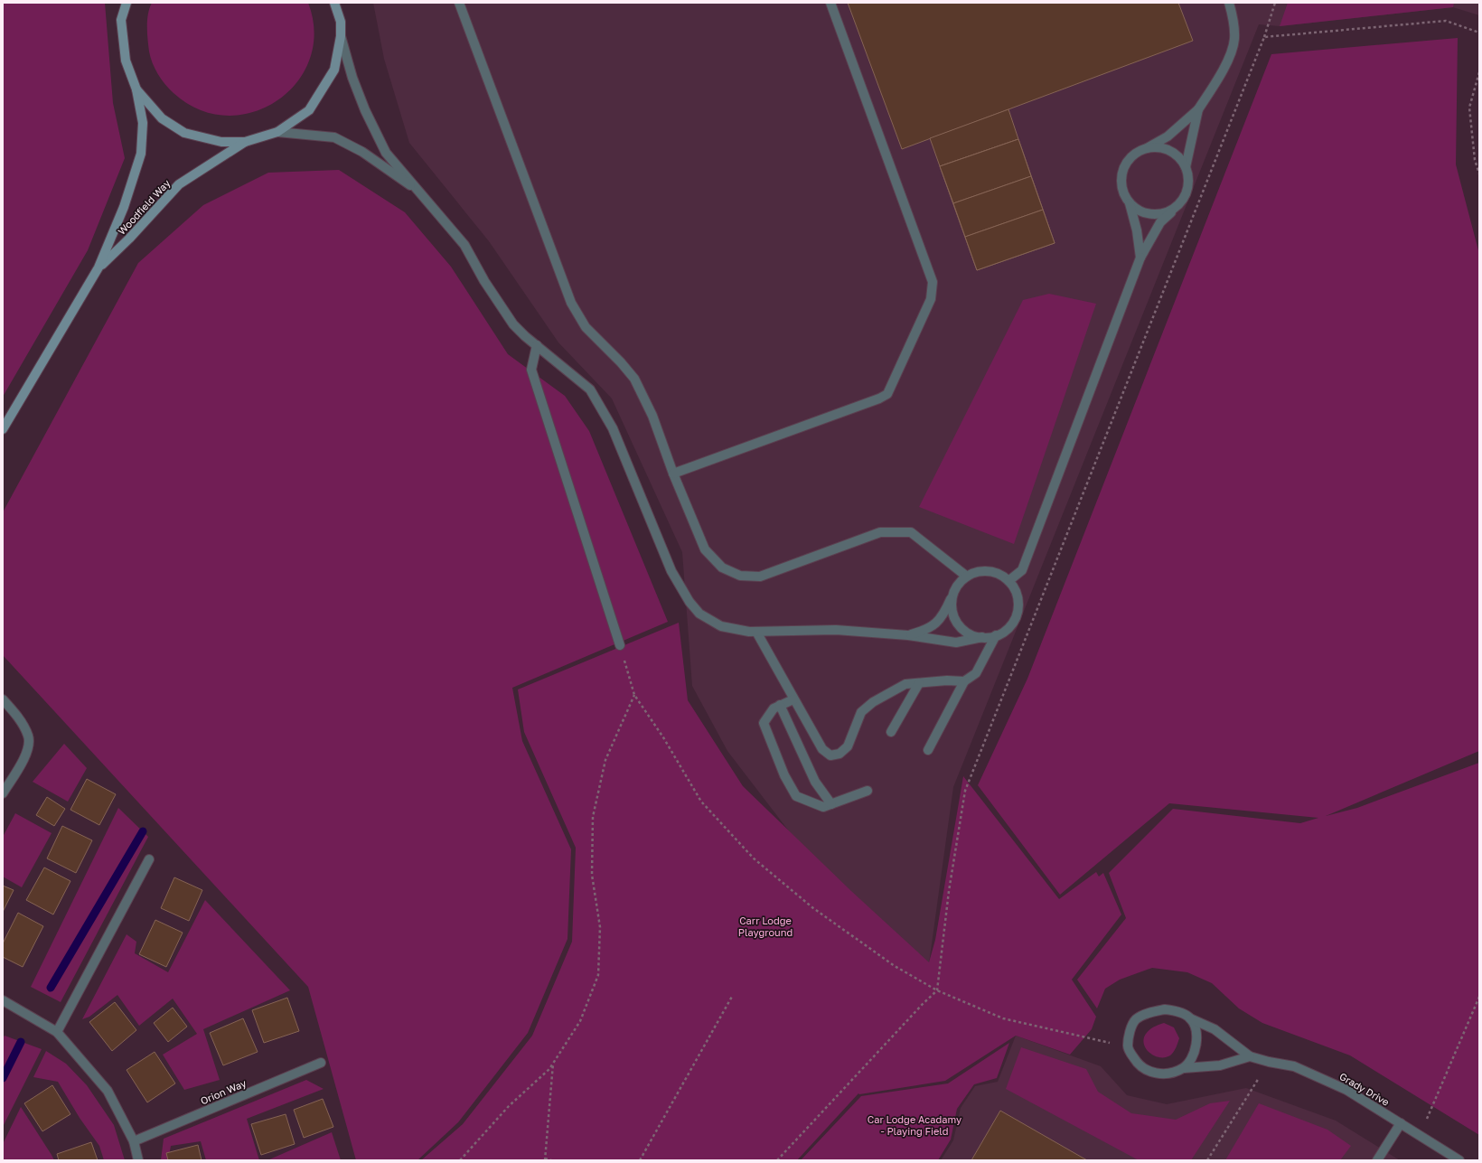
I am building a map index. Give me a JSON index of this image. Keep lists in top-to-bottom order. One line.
{"streets":{"street":["Woodfield Way","Grady Drive","Orion Way"]},"parks":["Carr Lodge Playground","Car Lodge Acadamy - Playing Field"]}
